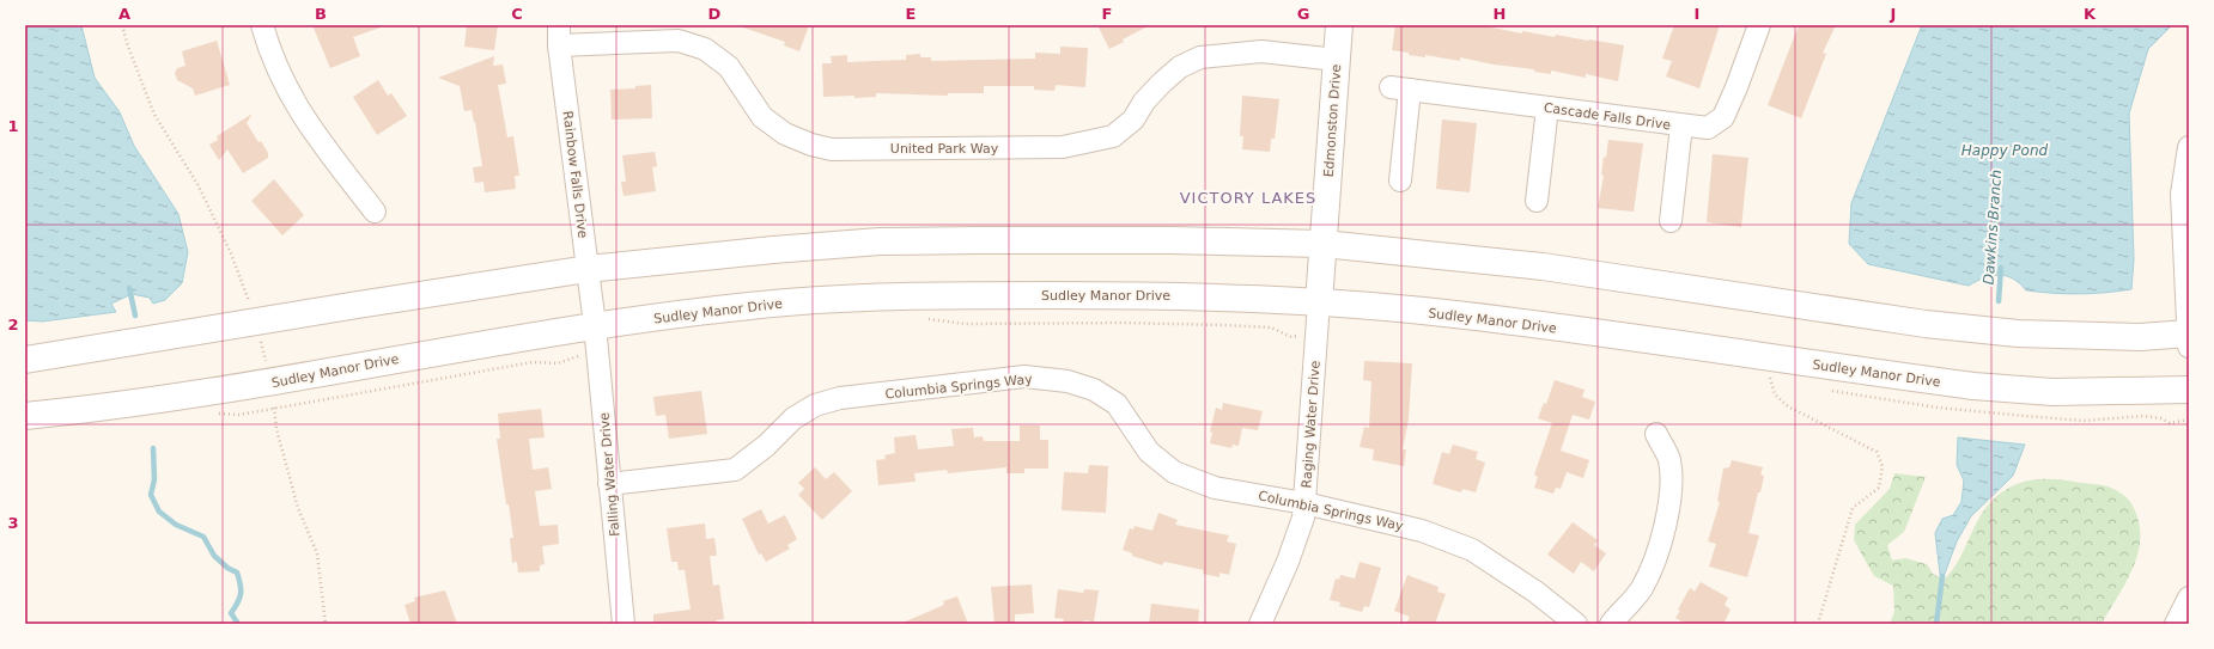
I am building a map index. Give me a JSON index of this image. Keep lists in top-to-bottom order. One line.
{"streets":{"main road":["Edmonston Drive","Sudley Manor Drive"],"street":["Cascade Falls Drive","United Park Way","Rainbow Falls Drive","Columbia Springs Way","Raging Water Drive","Falling Water Drive"]},"crossings":[["Edmonston Drive","United Park Way"],["Edmonston Drive","Sudley Manor Drive"],["Edmonston Drive","Raging Water Drive"],["United Park Way","Rainbow Falls Drive"],["Rainbow Falls Drive","Sudley Manor Drive"],["Rainbow Falls Drive","Falling Water Drive"],["Sudley Manor Drive","Raging Water Drive"],["Sudley Manor Drive","Falling Water Drive"],["Columbia Springs Way","Raging Water Drive"],["Columbia Springs Way","Falling Water Drive"]],"districts":["VICTORY LAKES"],"water":["Happy Pond","Dawkins Branch"],"grid":{"columns":["A","B","C","D","E","F","G","H","I","J","K"],"rows":["1","2","3"]}}
